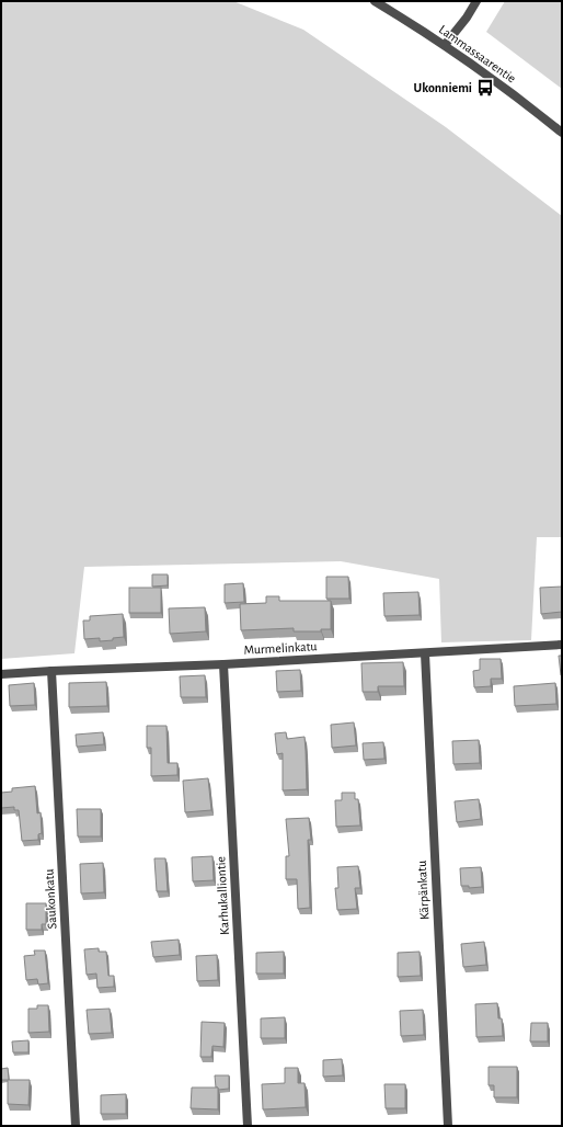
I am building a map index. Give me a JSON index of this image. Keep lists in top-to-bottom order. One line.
{"streets":{"street":["Lammassaarentie","Murmelinkatu","Kärpänkatu","Karhukalliontie","Saukonkatu"]},"crossings":[["Murmelinkatu","Kärpänkatu"],["Murmelinkatu","Karhukalliontie"],["Murmelinkatu","Saukonkatu"]],"places":{"bus stop":["Ukonniemi"]}}
